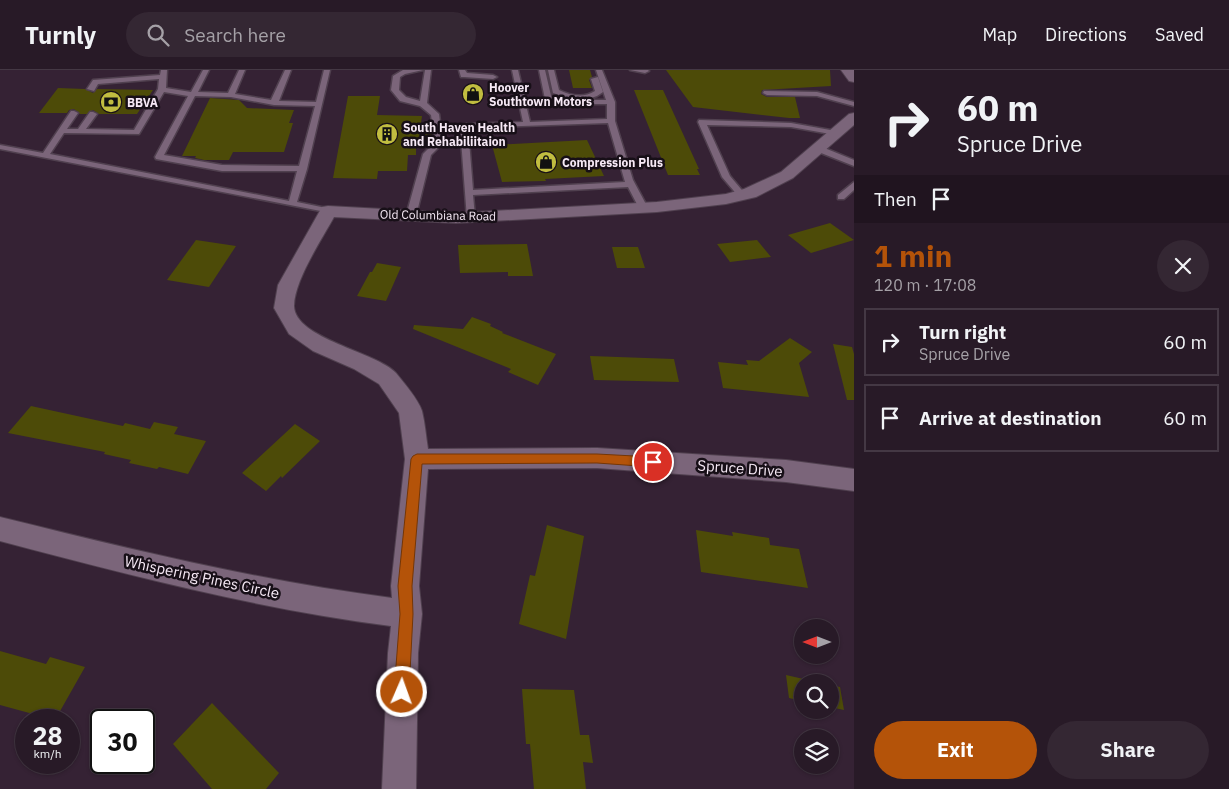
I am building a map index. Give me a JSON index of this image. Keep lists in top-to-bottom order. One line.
{"streets":{"street":["Old Columbiana Road","Spruce Drive","Whispering Pines Circle"]},"places":{"shop":["Hoover Southtown Motors","Compression Plus"],"bank":["BBVA"],"building":["South Haven Health and Rehabiliitaion"]},"north":"left","page":{"header":"Turnly","search":"Search here","nav":["Map","Directions","Saved"],"turn":["60 m","Spruce Drive"],"then":"Then","heading":["1 min","120 m · 17:08"],"list":[{"name":"Turn right","note":"Spruce Drive","value":"60 m"},{"name":"Arrive at destination","value":"60 m"}],"speed":"28 km/h","limit":"30","buttons":["Exit","Share"]}}
